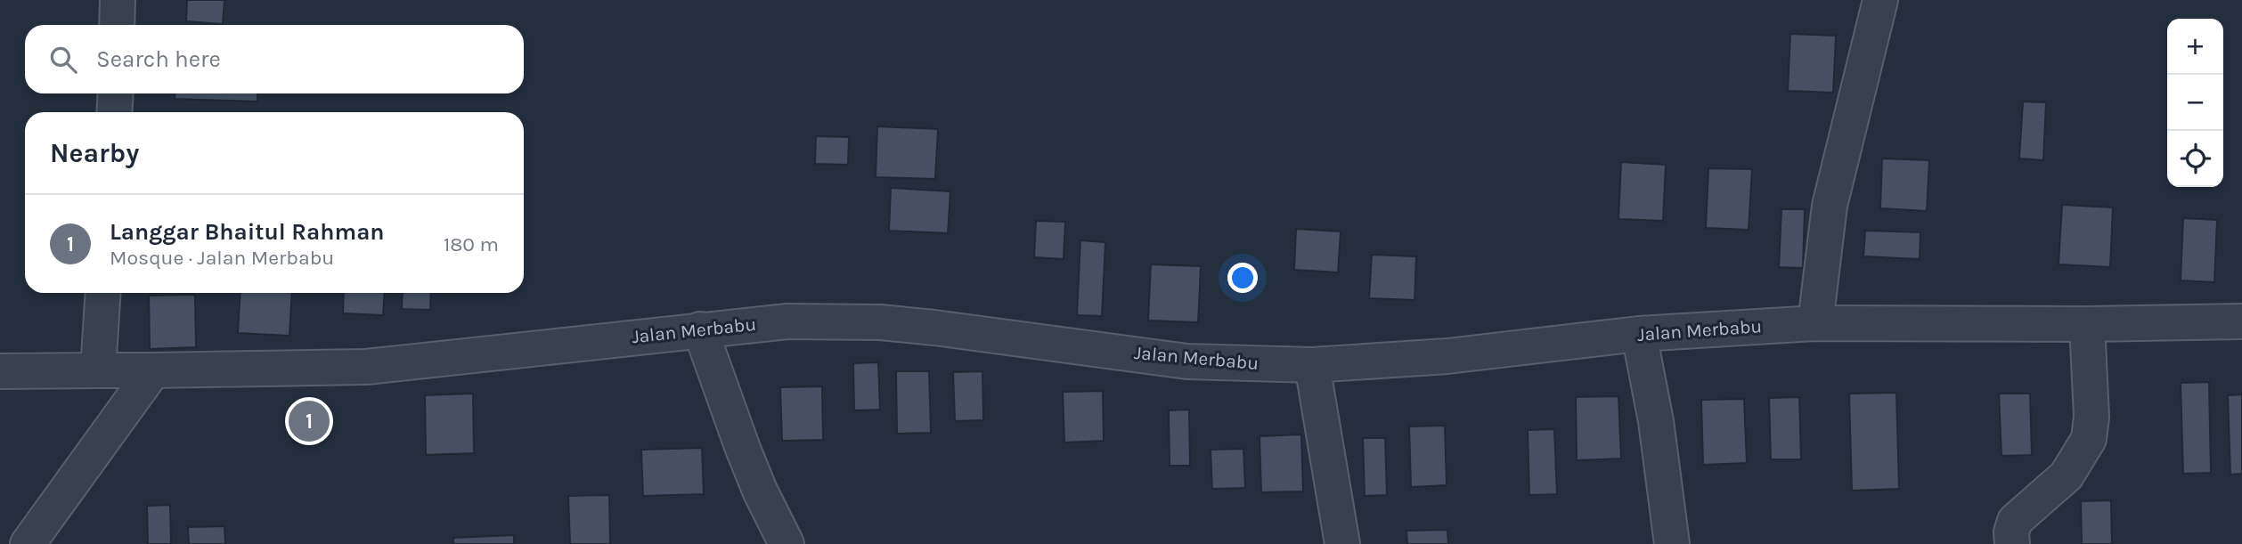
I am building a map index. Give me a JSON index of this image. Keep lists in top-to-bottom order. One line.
{"streets":{"street":["Jalan Merbabu"]},"page":{"map_buttons":["+","−"],"search":"Search here","heading":"Nearby","list":[{"mark":"1","name":"Langgar Bhaitul Rahman","note":"Mosque · Jalan Merbabu","value":"180 m"}],"pins":"1"}}
